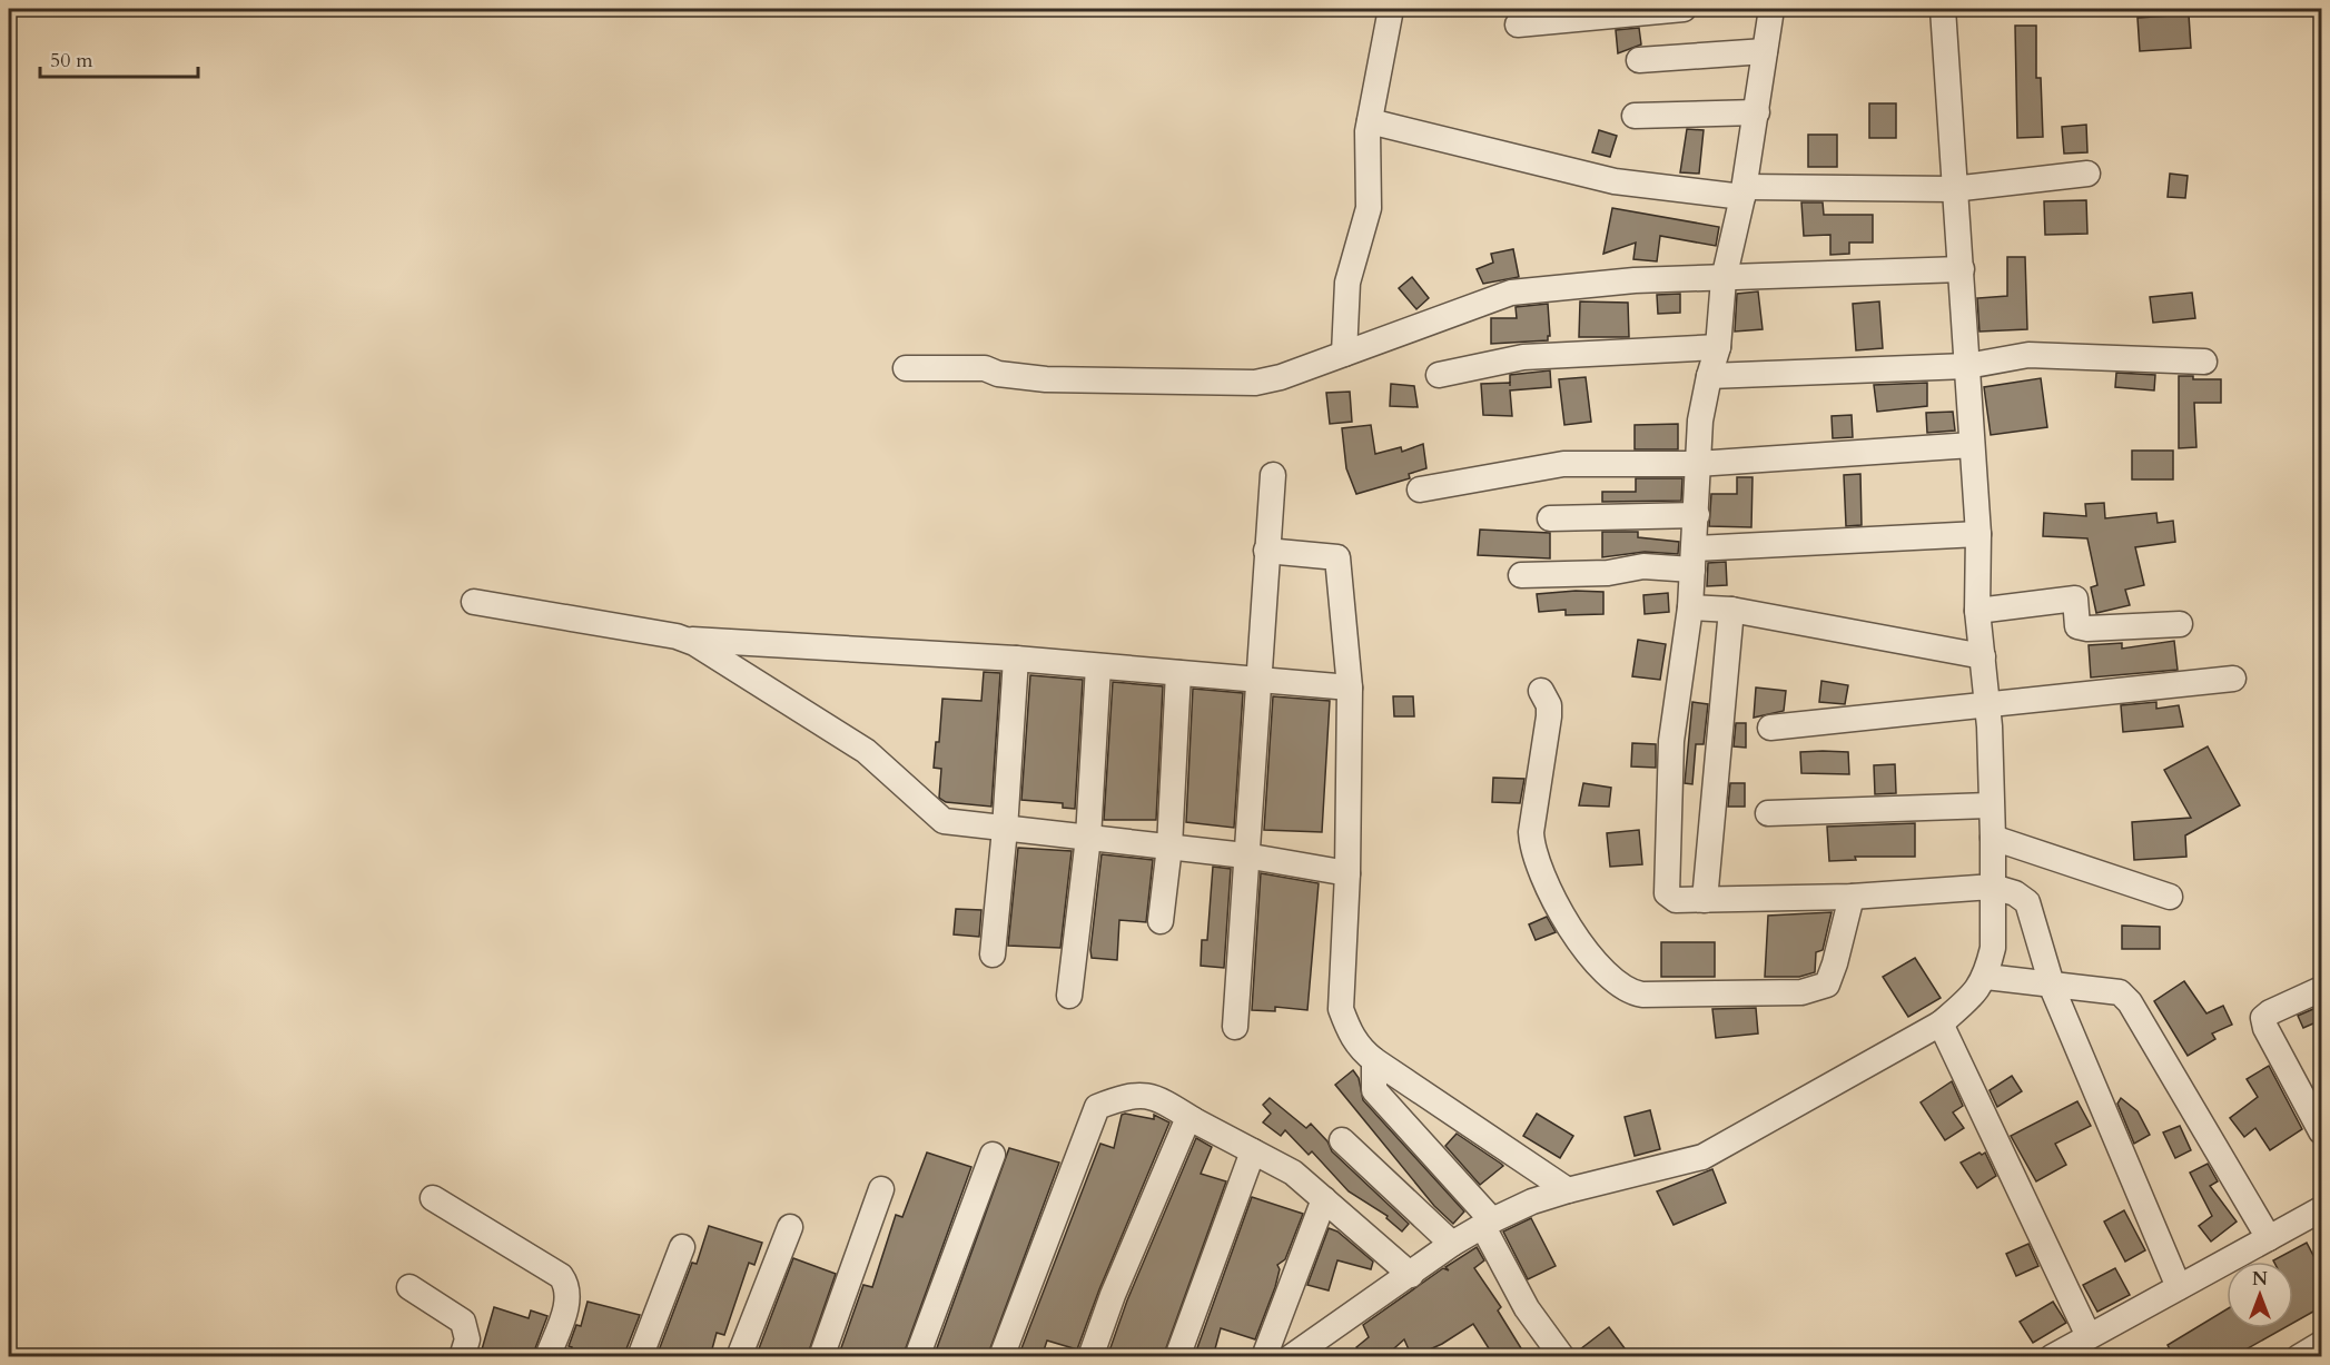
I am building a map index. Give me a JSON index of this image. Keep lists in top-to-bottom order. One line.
{"scale_bar":"50 m","north":"top"}
